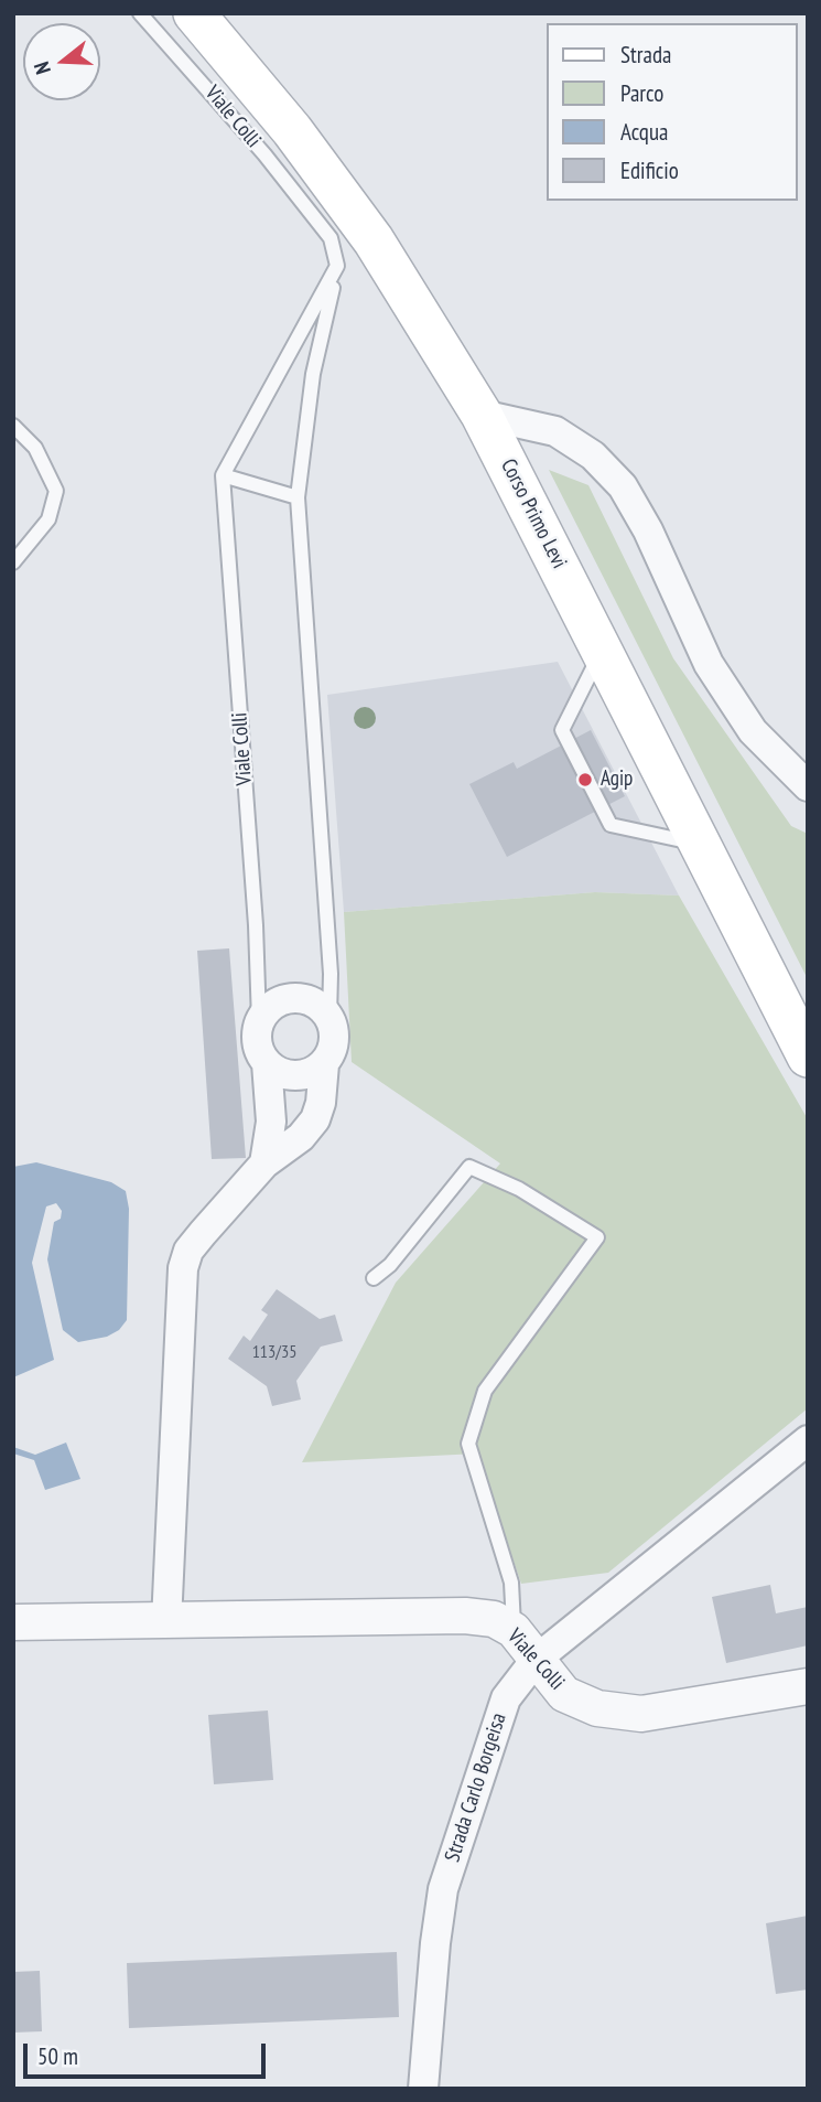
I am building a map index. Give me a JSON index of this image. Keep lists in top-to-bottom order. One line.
{"streets":{"main road":["Corso Primo Levi"],"street":["Viale Colli","Strada Carlo Borgeisa"]},"crossings":[["Viale Colli","Strada Carlo Borgeisa"]],"places":["Agip"],"house_numbers":["113/35"],"legend":["Strada","Parco","Acqua","Edificio"],"scale_bar":"50 m","north":"left"}
